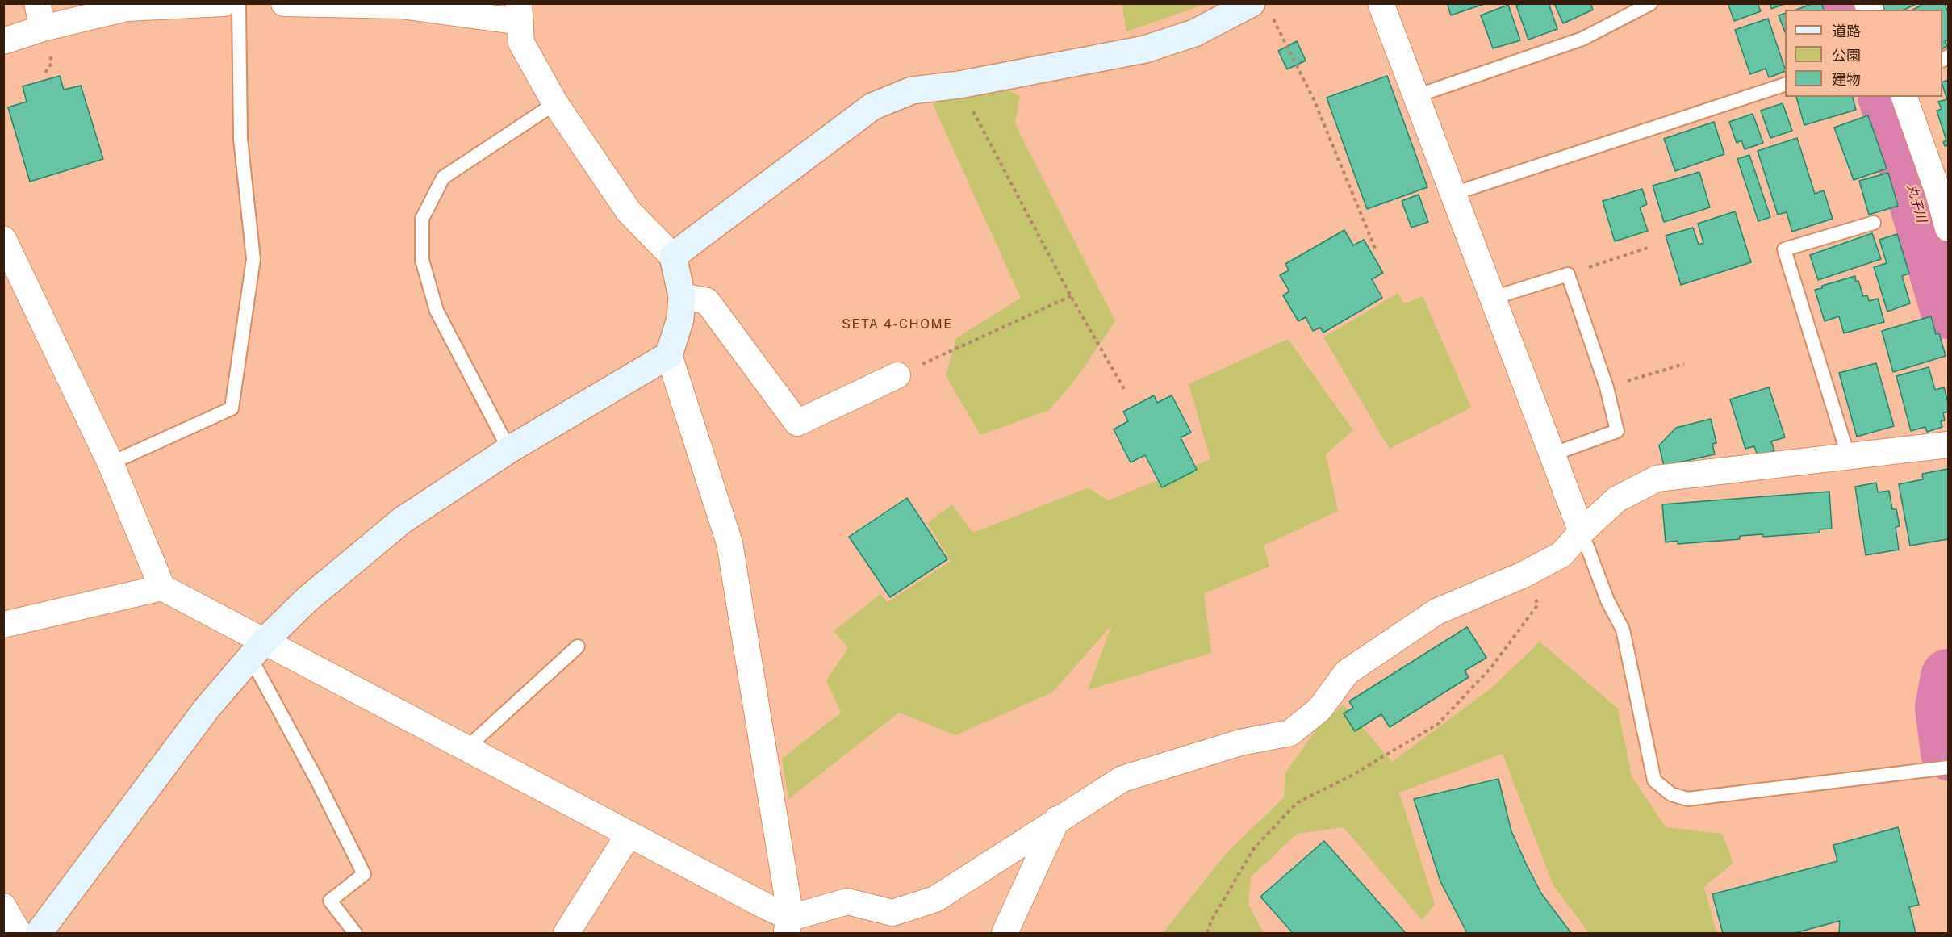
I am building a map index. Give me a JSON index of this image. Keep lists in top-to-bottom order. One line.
{"districts":["SETA 4-CHOME"],"water":["丸子川"],"legend":["道路","公園","建物"]}
